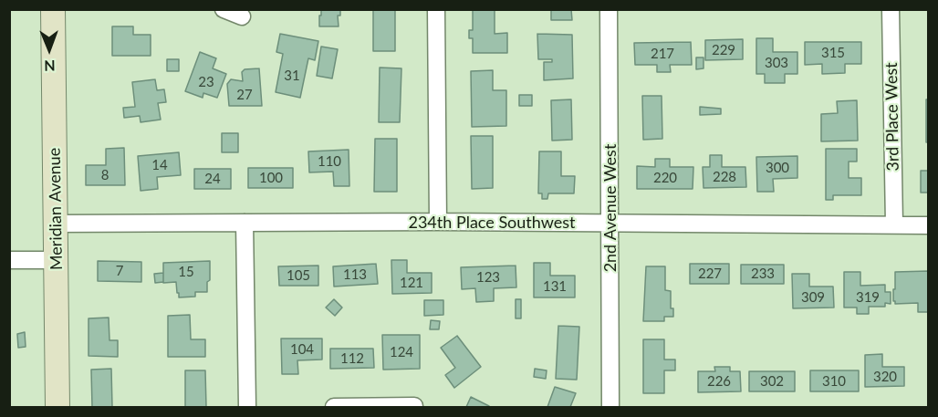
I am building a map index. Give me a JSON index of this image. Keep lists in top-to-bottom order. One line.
{"streets":{"main road":["Meridian Avenue"],"street":["3rd Place West","2nd Avenue West","234th Place Southwest"]},"crossings":[["3rd Place West","234th Place Southwest"],["2nd Avenue West","234th Place Southwest"],["Meridian Avenue","234th Place Southwest"]],"house_numbers":["229","315","217","303","31","23","27","110","14","300","8","228","100","220","24","7","15","227","233","113","105","123","121","131","309","319","104","124","112","320","226","302","310"],"north":"bottom"}
